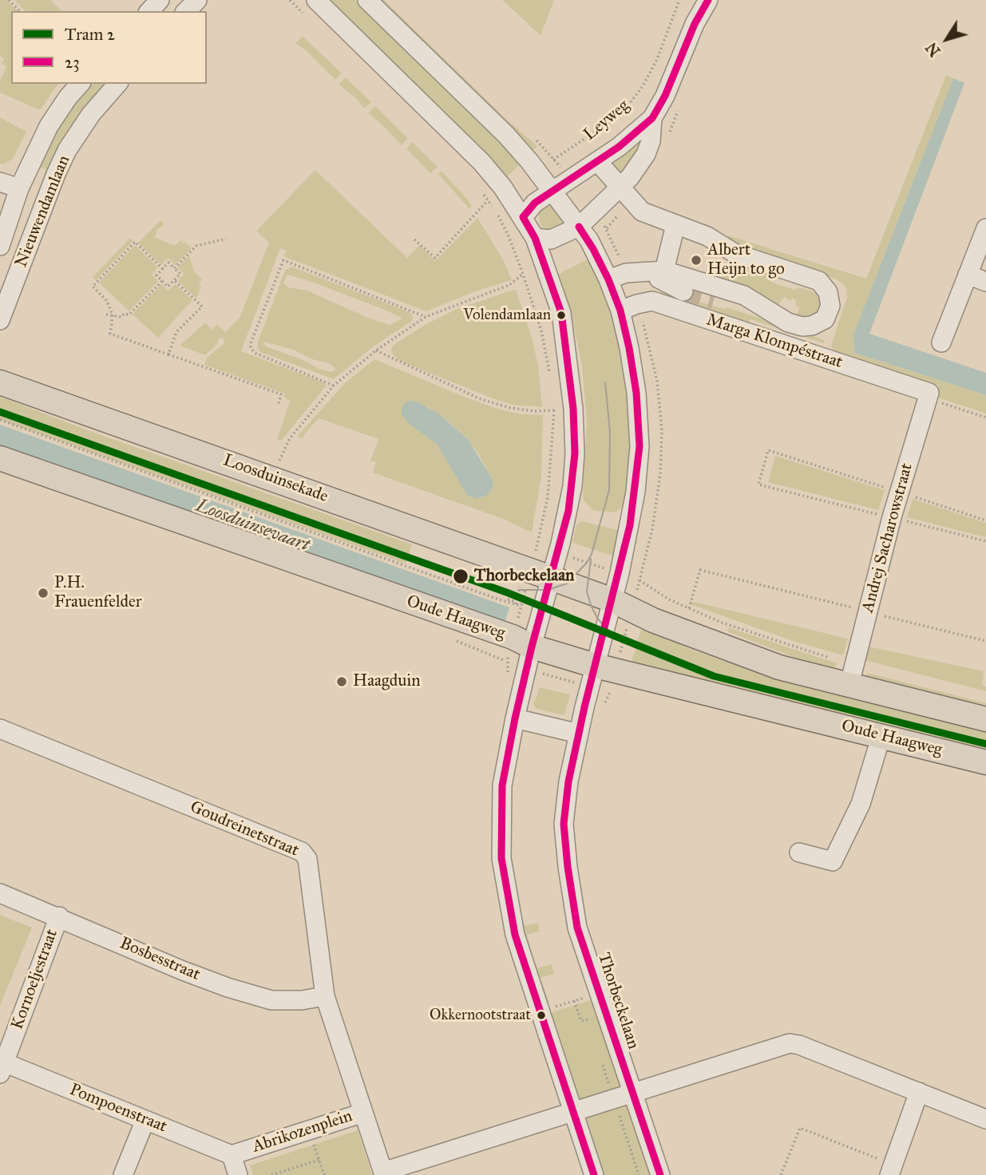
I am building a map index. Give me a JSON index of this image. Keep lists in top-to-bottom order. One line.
{"streets":{"main road":["Loosduinsekade","Oude Haagweg"],"street":["Leyweg","Nieuwendamlaan","Marga Klompéstraat","Andrej Sacharowstraat","Goudreinetstraat","Bosbesstraat","Kornoeljestraat","Thorbeckelaan","Pompoenstraat","Abrikozenplein"]},"crossings":[["Marga Klompéstraat","Andrej Sacharowstraat"],["Oude Haagweg","Thorbeckelaan"],["Goudreinetstraat","Bosbesstraat"],["Goudreinetstraat","Abrikozenplein"],["Bosbesstraat","Kornoeljestraat"],["Kornoeljestraat","Pompoenstraat"],["Pompoenstraat","Abrikozenplein"]],"water":["Loosduinsevaart"],"places":["Albert Heijn to go","Volendamlaan","Thorbeckelaan","P.H. Frauenfelder","Haagduin","Okkernootstraat"],"lines":["transit line 23","tram line 2"],"legend":["Tram 2","23"],"north":"bottom left"}
